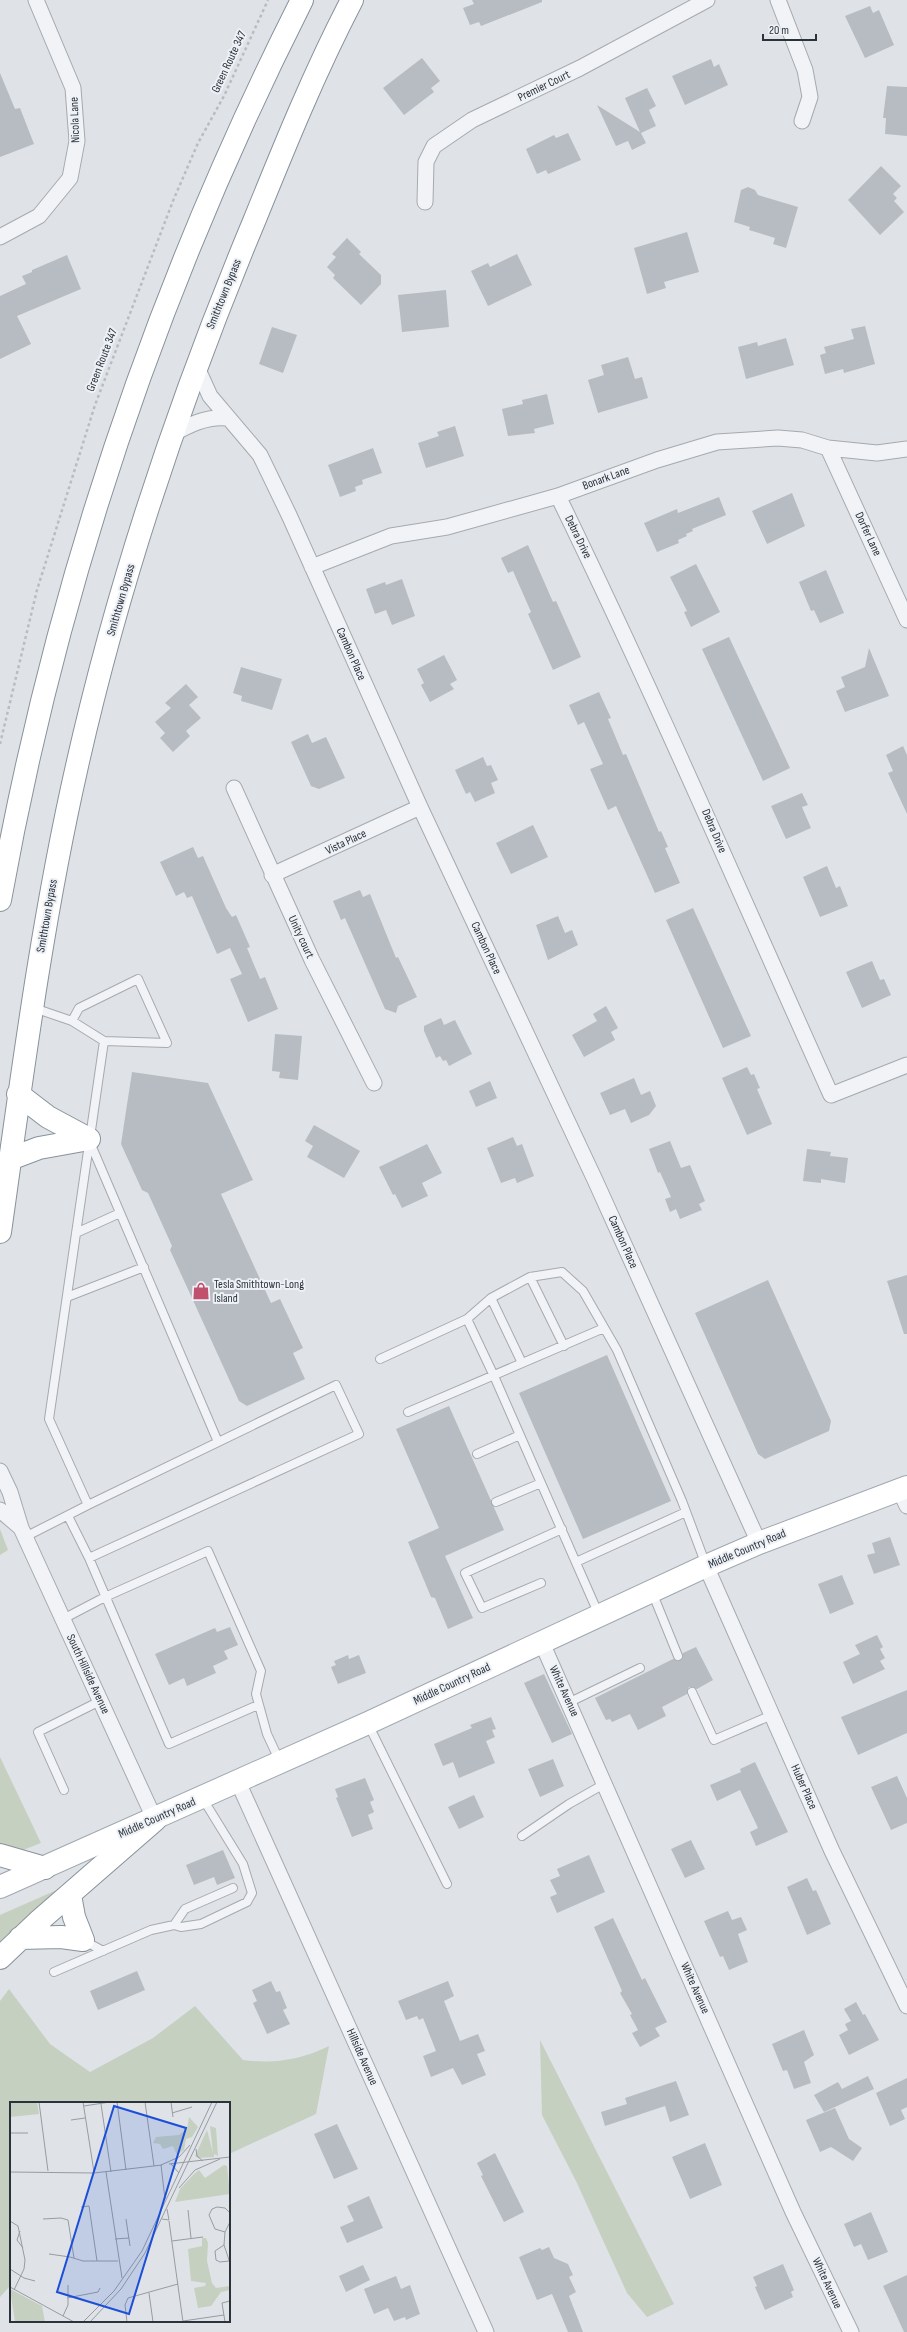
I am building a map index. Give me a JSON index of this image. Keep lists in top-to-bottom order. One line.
{"streets":{"main road":["Smithtown Bypass","Middle Country Road"],"street":["Premier Court","Nicola Lane","Bonark Lane","Dorfer Lane","Debra Drive","Cambon Place","Vista Place","Unity court","South Hillside Avenue","White Avenue","Huber Place","Hillside Avenue"],"path":["Green Route 347"]},"crossings":[["Smithtown Bypass","Cambon Place"],["Bonark Lane","Dorfer Lane"],["Bonark Lane","Debra Drive"],["Bonark Lane","Cambon Place"],["Cambon Place","Vista Place"],["Cambon Place","Middle Country Road"],["Vista Place","Unity court"],["Middle Country Road","South Hillside Avenue"],["Middle Country Road","White Avenue"],["Middle Country Road","Huber Place"],["Middle Country Road","Hillside Avenue"]],"places":{"shop":["Tesla Smithtown-Long Island"]},"scale_bar":"20 m"}
